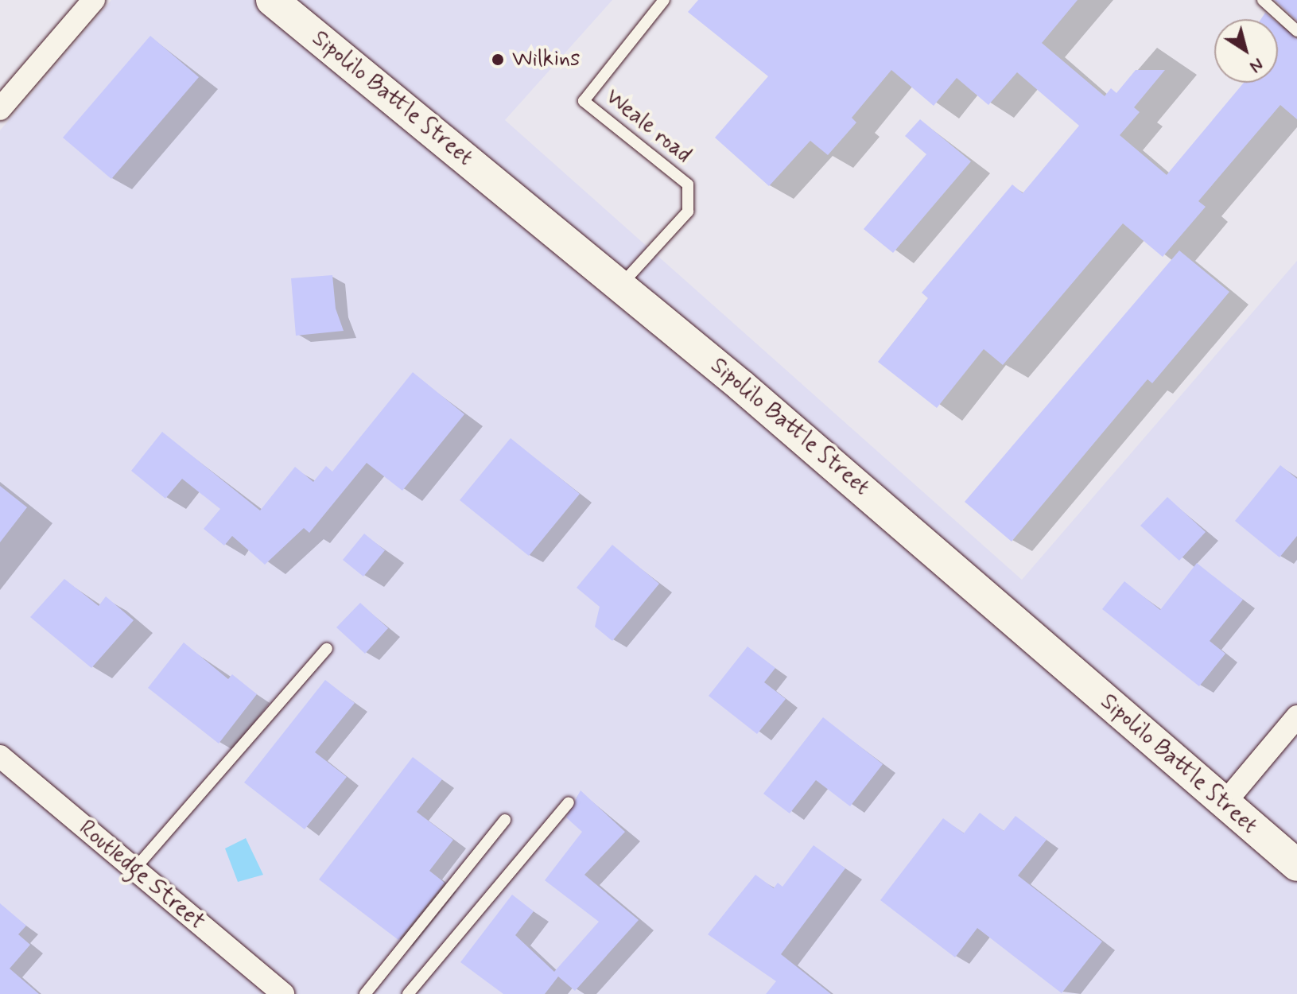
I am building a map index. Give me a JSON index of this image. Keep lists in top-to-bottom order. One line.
{"streets":{"main road":["Sipolilo Battle Street"],"street":["Routledge Street"],"lane":["Weale road"]},"crossings":[["Sipolilo Battle Street","Weale road"]],"places":["Wilkins"],"north":"bottom right"}
